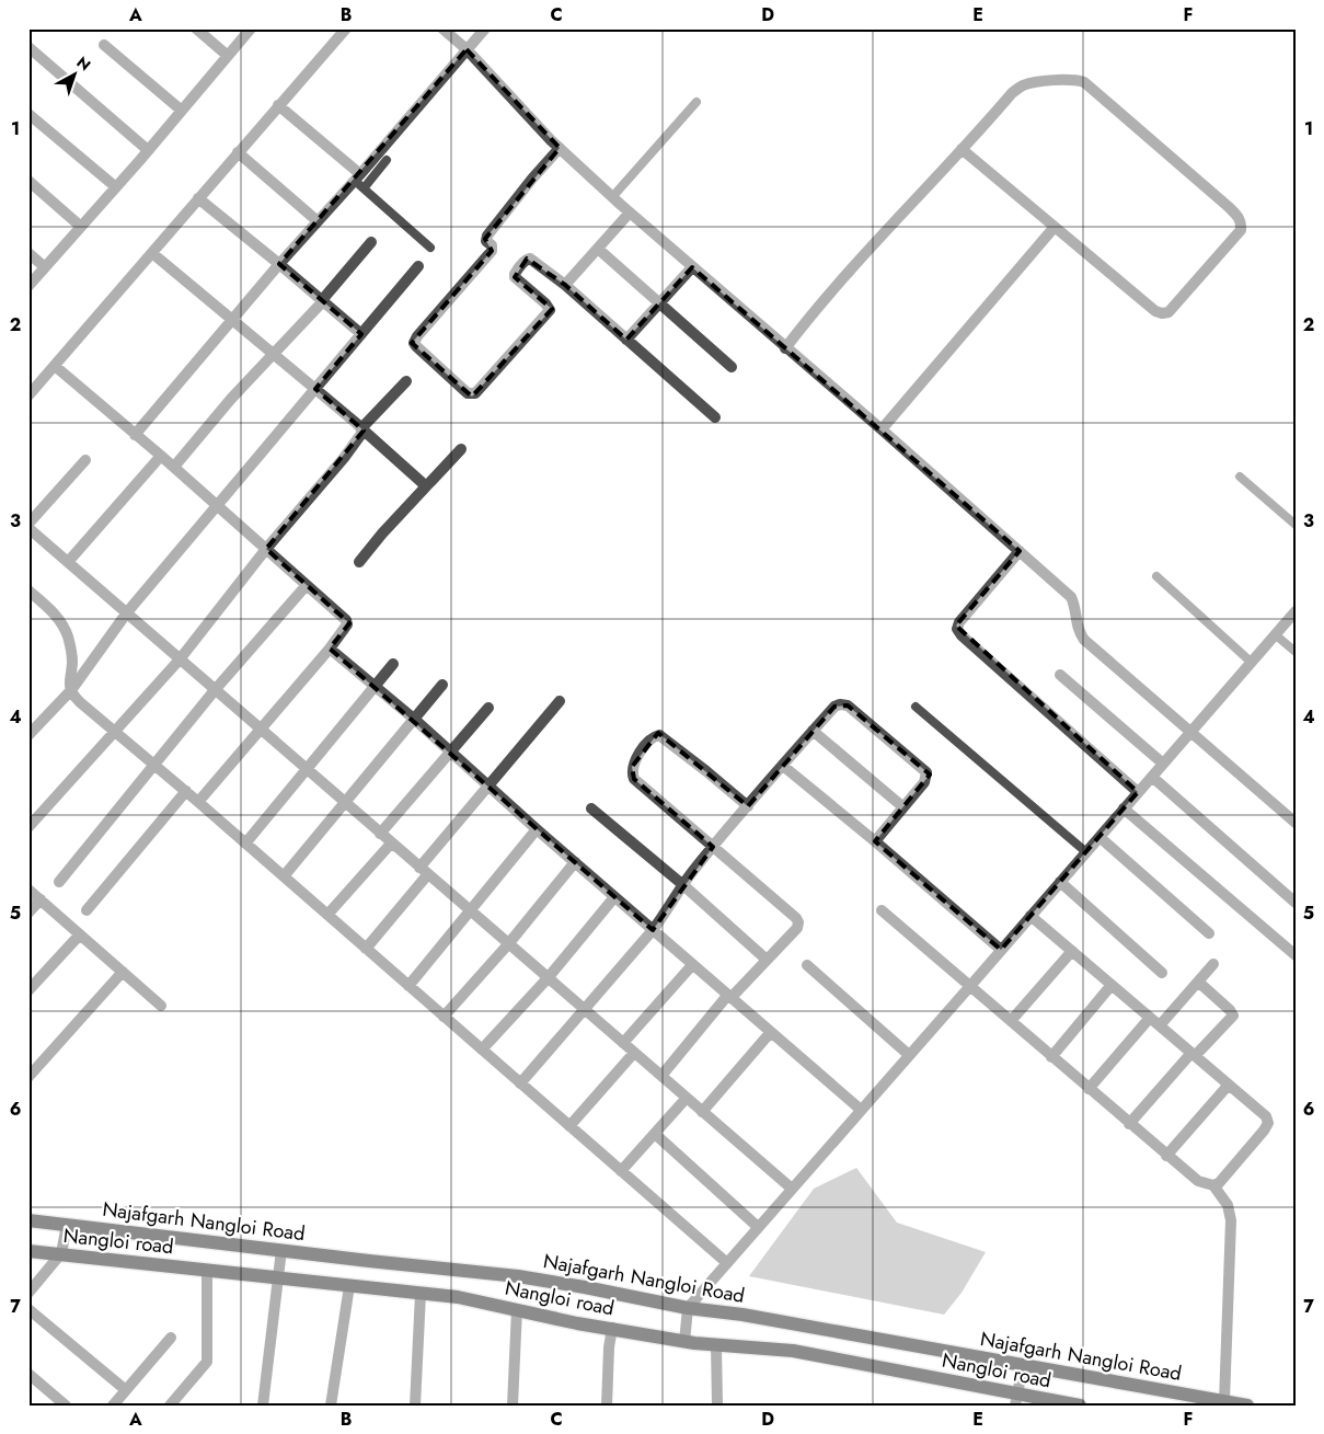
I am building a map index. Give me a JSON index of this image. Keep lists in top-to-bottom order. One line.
{"streets":{"main road":["Najafgarh Nangloi Road","Nangloi road"]},"north":"top right","grid":{"columns":["A","B","C","D","E","F"],"rows":["1","2","3","4","5","6","7"]}}
